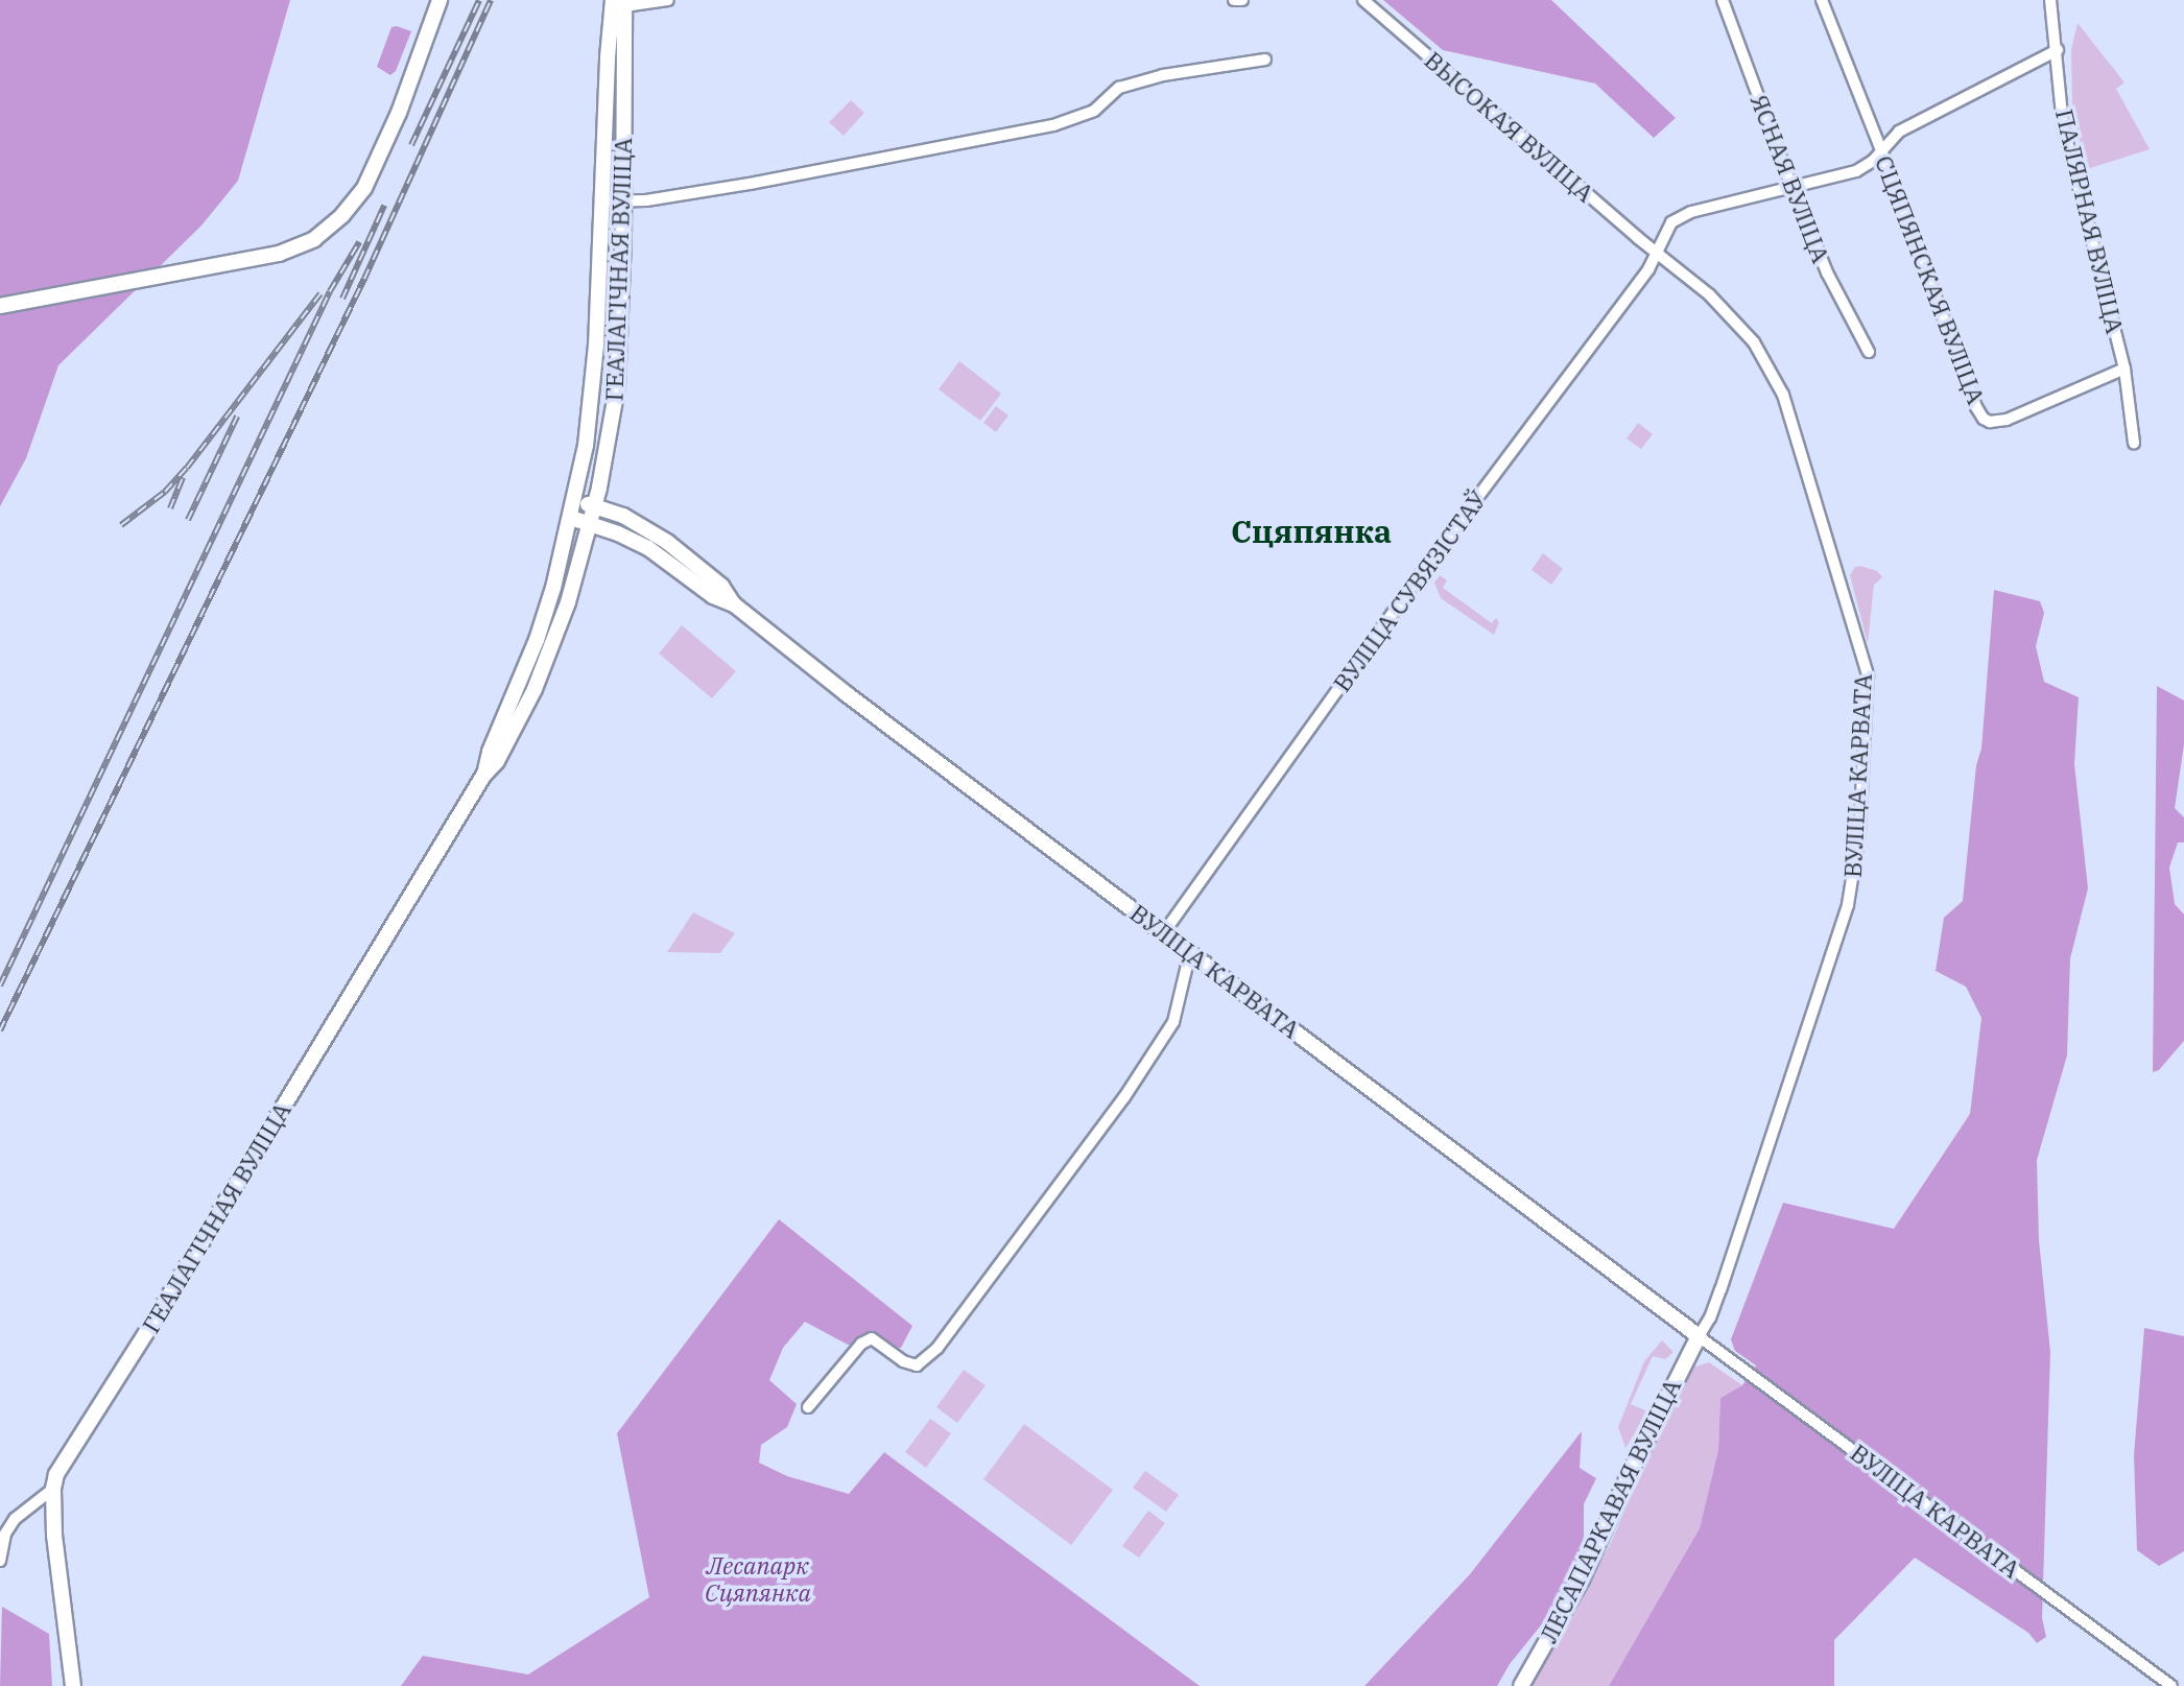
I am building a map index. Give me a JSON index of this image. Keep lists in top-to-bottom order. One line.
{"streets":{"street":["ВЫСОКАЯ ВУЛІЦА","ЯСНАЯ ВУЛІЦА","ПАЛЯРНАЯ ВУЛІЦА","ГЕАЛАГІЧНАЯ ВУЛІЦА","СЦЯПЯНСКАЯ ВУЛІЦА","ВУЛІЦА СУВЯЗІСТАЎ","ВУЛІЦА КАРВАТА","ЛЕСАПАРКАВАЯ ВУЛІЦА"]},"crossings":[["ВЫСОКАЯ ВУЛІЦА","ВУЛІЦА СУВЯЗІСТАЎ"],["ВЫСОКАЯ ВУЛІЦА","ВУЛІЦА КАРВАТА"],["ЯСНАЯ ВУЛІЦА","ВУЛІЦА СУВЯЗІСТАЎ"],["ПАЛЯРНАЯ ВУЛІЦА","СЦЯПЯНСКАЯ ВУЛІЦА"],["ПАЛЯРНАЯ ВУЛІЦА","ВУЛІЦА СУВЯЗІСТАЎ"],["ГЕАЛАГІЧНАЯ ВУЛІЦА","ВУЛІЦА КАРВАТА"],["СЦЯПЯНСКАЯ ВУЛІЦА","ВУЛІЦА СУВЯЗІСТАЎ"],["ВУЛІЦА СУВЯЗІСТАЎ","ВУЛІЦА КАРВАТА"],["ВУЛІЦА КАРВАТА","ЛЕСАПАРКАВАЯ ВУЛІЦА"]],"districts":["Сцяпянка"],"parks":["Лесапарк Сцяпянка"]}
